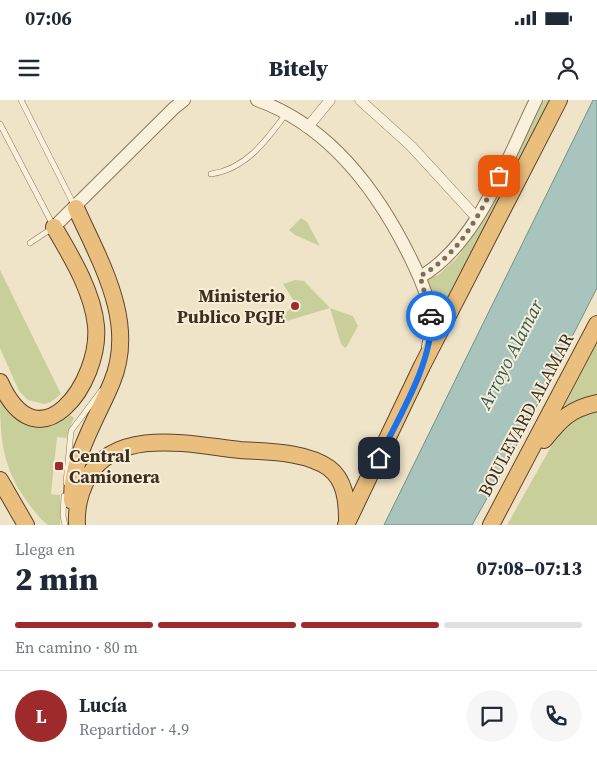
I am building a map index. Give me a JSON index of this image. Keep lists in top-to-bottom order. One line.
{"streets":{"highway":["BOULEVARD ALAMAR"]},"water":["Arroyo Alamar"],"places":{"other":["Ministerio Publico PGJE"],"transit":["Central Camionera"]},"page":{"status":"07:06","header":"Bitely","heading":["2 min","Llega en","07:08–07:13"],"panel":["Lucía","Repartidor · 4.9"],"bar":"En camino · 80 m","round":"L"}}
